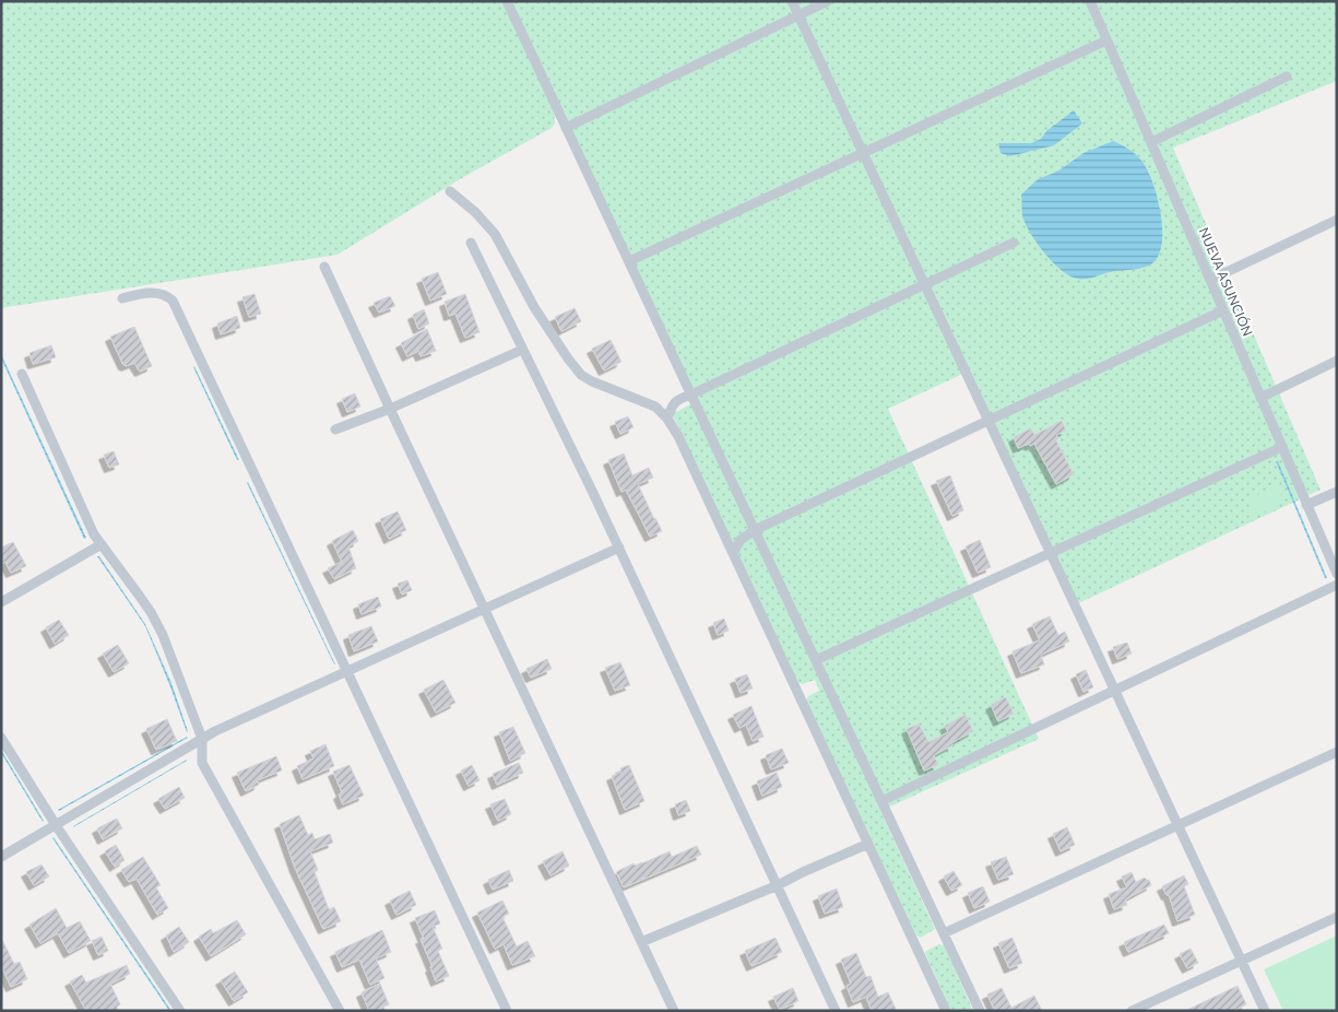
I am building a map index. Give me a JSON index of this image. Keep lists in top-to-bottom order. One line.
{"streets":{"street":["NUEVA ASUNCIÓN"]}}
